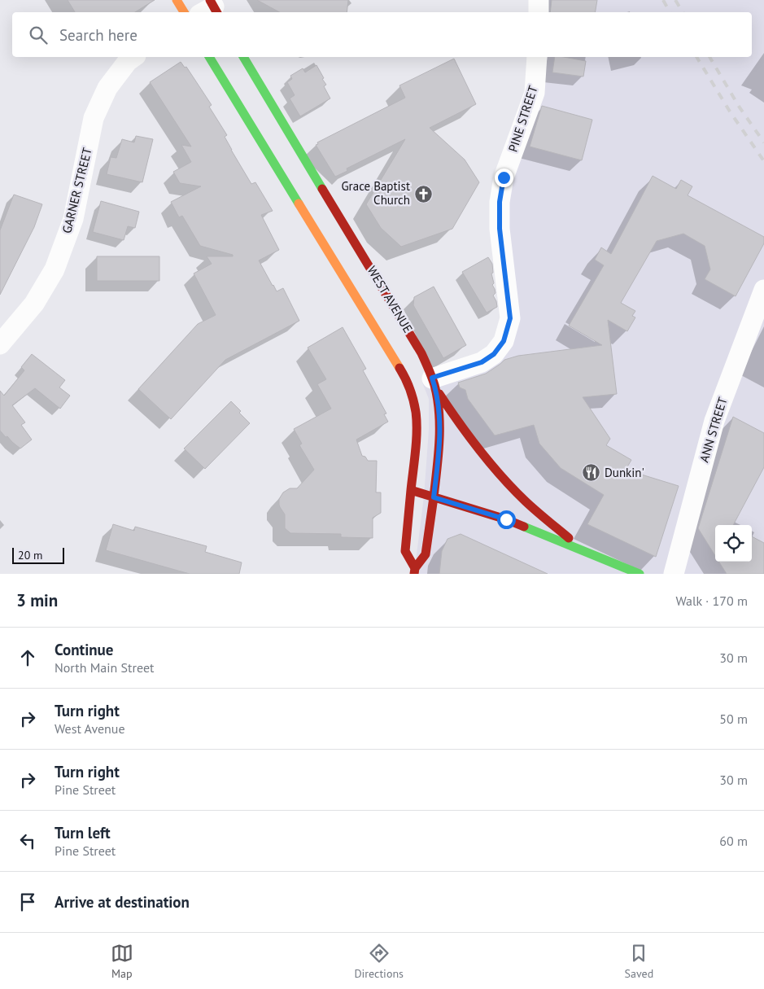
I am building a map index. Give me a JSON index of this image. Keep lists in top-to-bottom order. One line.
{"streets":{"main road":["WEST AVENUE"],"street":["PINE STREET","GARNER STREET","ANN STREET"]},"crossings":[["PINE STREET","WEST AVENUE"]],"places":{"church":["Grace Baptist Church"],"restaurant":["Dunkin'"]},"scale_bar":"20 m","page":{"search":"Search here","scale":"20 m","heading":["3 min","Walk · 170 m"],"list":[["Continue","North Main Street","30 m"],["Turn right","West Avenue","50 m"],["Turn right","Pine Street","30 m"],["Turn left","Pine Street","60 m"],"Arrive at destination"],"nav":["Map","Directions","Saved"]}}
